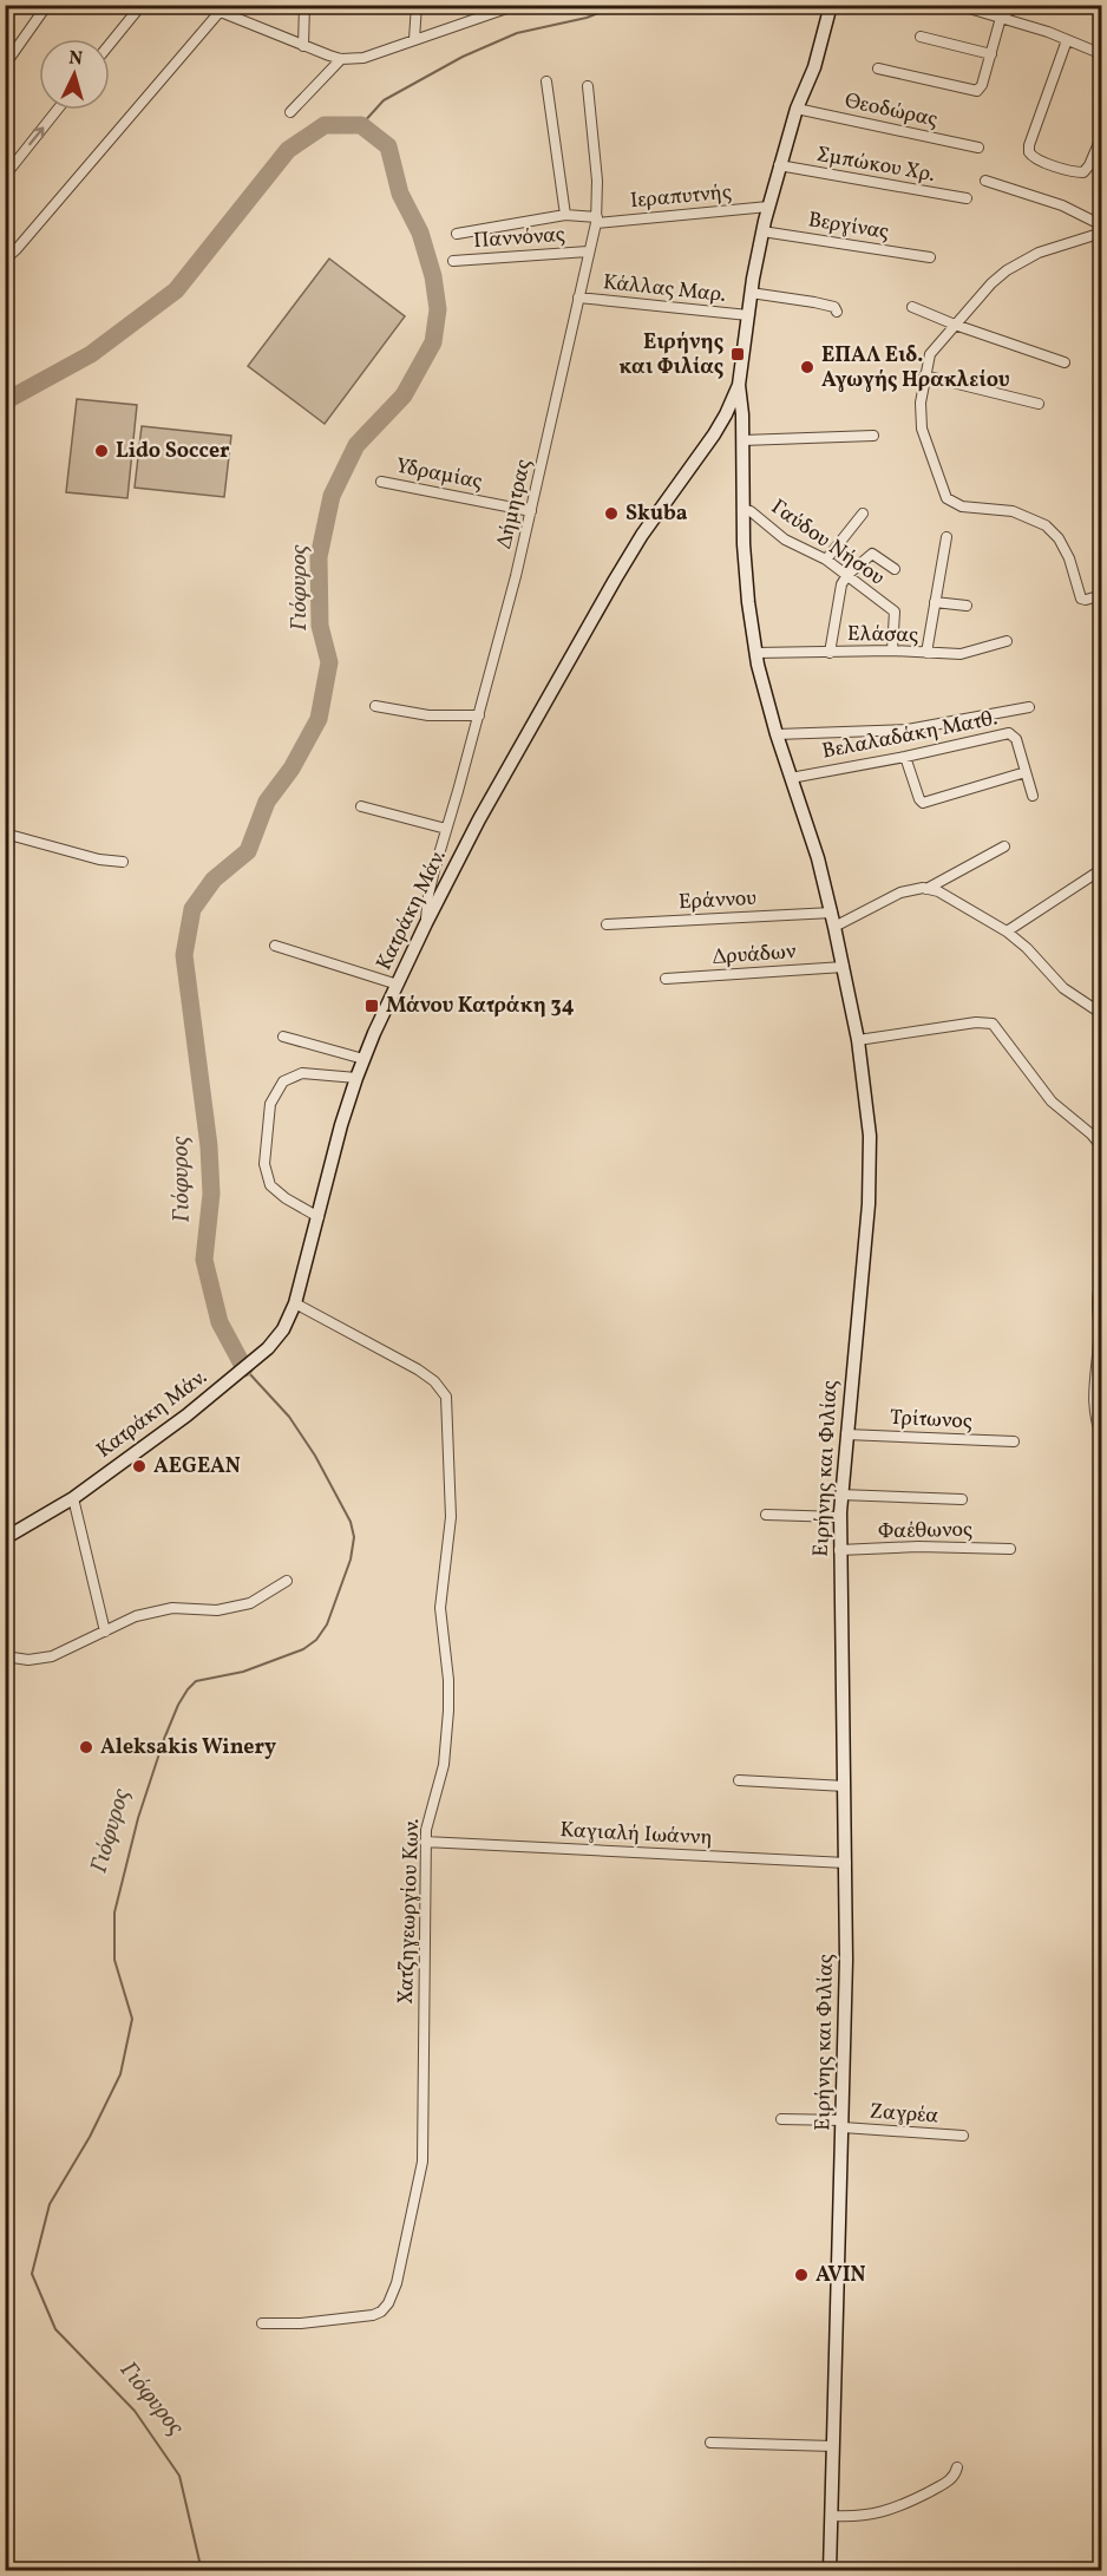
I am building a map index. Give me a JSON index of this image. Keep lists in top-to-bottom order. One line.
{"streets":{"street":["Θεοδώρας","Σμπώκου Χρ.","Ιεραπυτνής","Βεργίνας","Παννόνας","Κάλλας Μαρ.","Υδραμίας","Δήμητρας","Γαύδου Νήσου","Ελάσας","Βελαλαδάκη Ματθ.","Εράννου","Κατράκη Μάν.","Δρυάδων","Τρίτωνος","Ειρήνης και Φιλίας","Φαέθωνος","Καγιαλή Ιωάννη","Χατζηγεωργίου Κων.","Ζαγρέα"]},"crossings":[["Ιεραπυτνής","Δήμητρας"],["Παννόνας","Δήμητρας"],["Κάλλας Μαρ.","Δήμητρας"],["Υδραμίας","Δήμητρας"],["Δήμητρας","Κατράκη Μάν."],["Γαύδου Νήσου","Ελάσας"],["Γαύδου Νήσου","Ειρήνης και Φιλίας"],["Ελάσας","Ειρήνης και Φιλίας"],["Βελαλαδάκη Ματθ.","Ειρήνης και Φιλίας"],["Εράννου","Ειρήνης και Φιλίας"],["Κατράκη Μάν.","Ειρήνης και Φιλίας"],["Κατράκη Μάν.","Χατζηγεωργίου Κων."],["Δρυάδων","Ειρήνης και Φιλίας"],["Τρίτωνος","Ειρήνης και Φιλίας"],["Ειρήνης και Φιλίας","Φαέθωνος"],["Ειρήνης και Φιλίας","Καγιαλή Ιωάννη"],["Ειρήνης και Φιλίας","Ζαγρέα"],["Καγιαλή Ιωάννη","Χατζηγεωργίου Κων."]],"water":["Γιόφυρος"],"places":{"transit":["Ειρήνης και Φιλίας","Μάνου Κατράκη 34"],"other":["ΕΠΑΛ Ειδ. Αγωγής Ηρακλείου","Lido Soccer","Skuba","AEGEAN","Aleksakis Winery","AVIN"]},"north":"top"}
